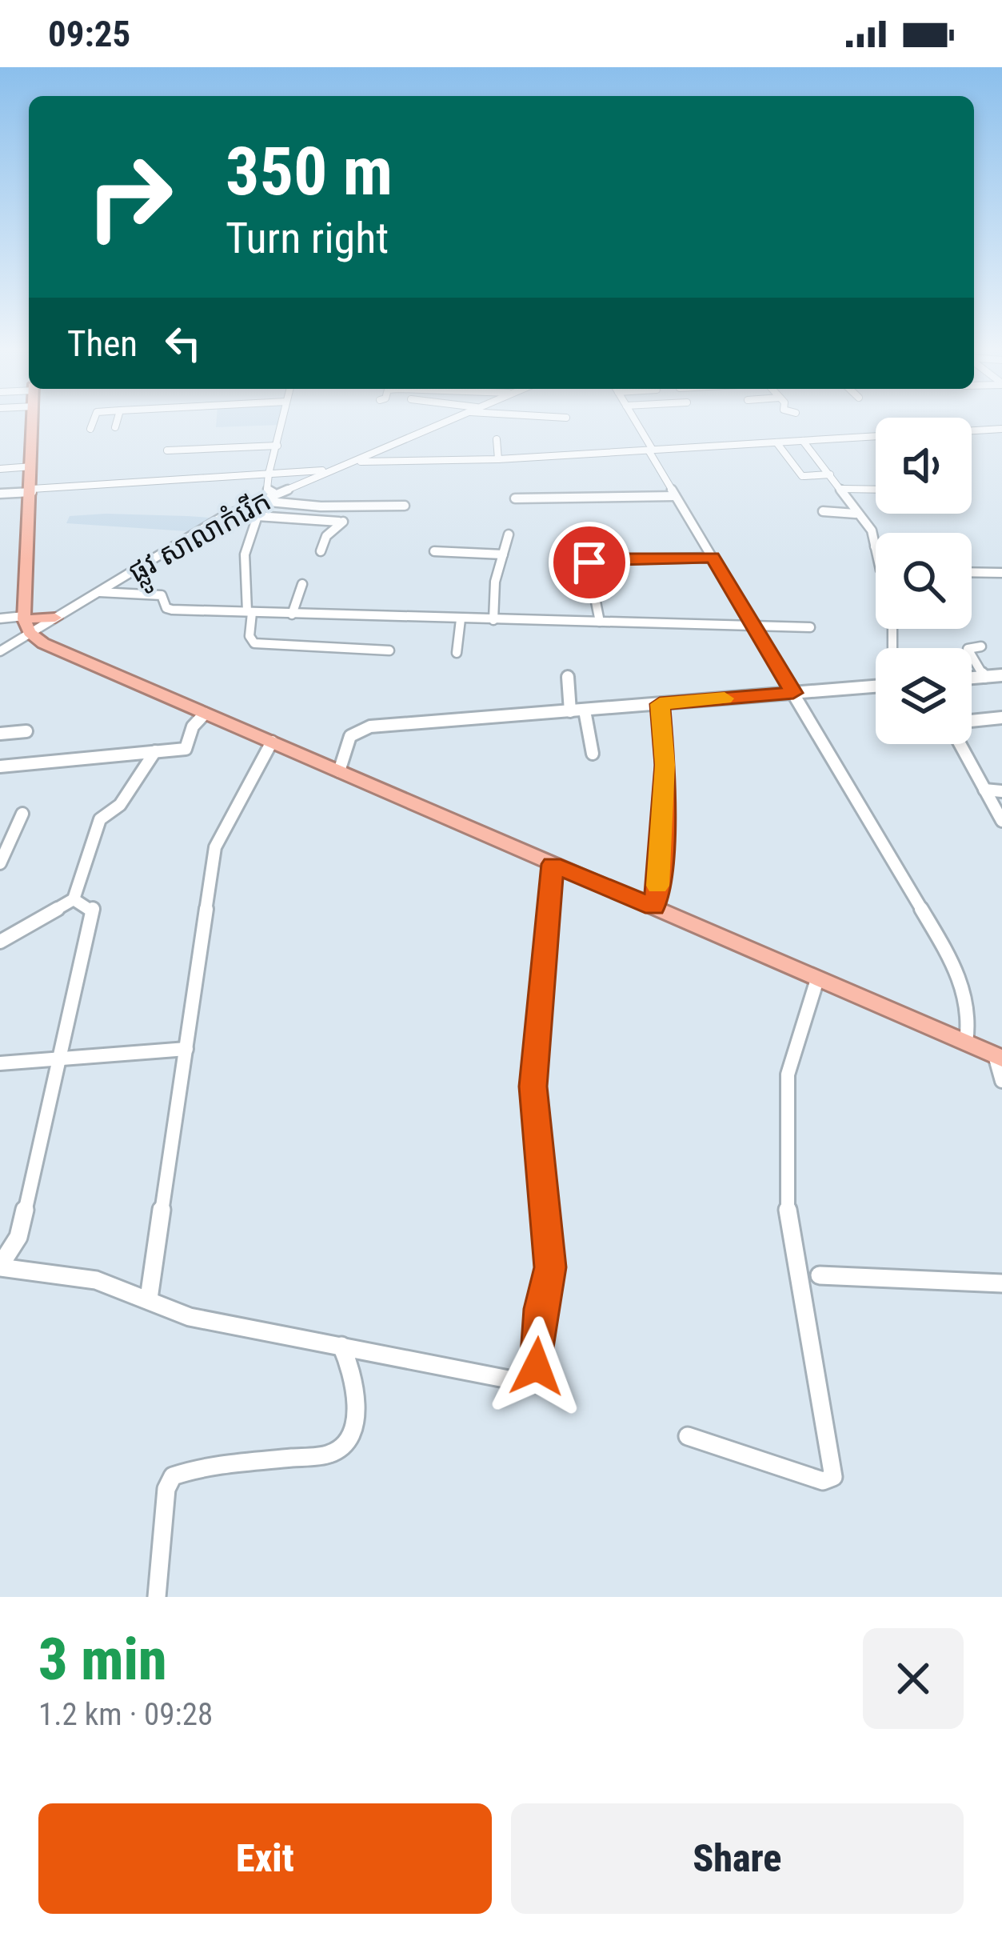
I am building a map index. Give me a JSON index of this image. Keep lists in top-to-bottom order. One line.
{"streets":{"street":["ផ្លូវ សាលាកំរើក"]},"page":{"status":"09:25","turn":["350 m","Turn right"],"then":"Then","heading":["3 min","1.2 km · 09:28"],"buttons":["Exit","Share"]}}
